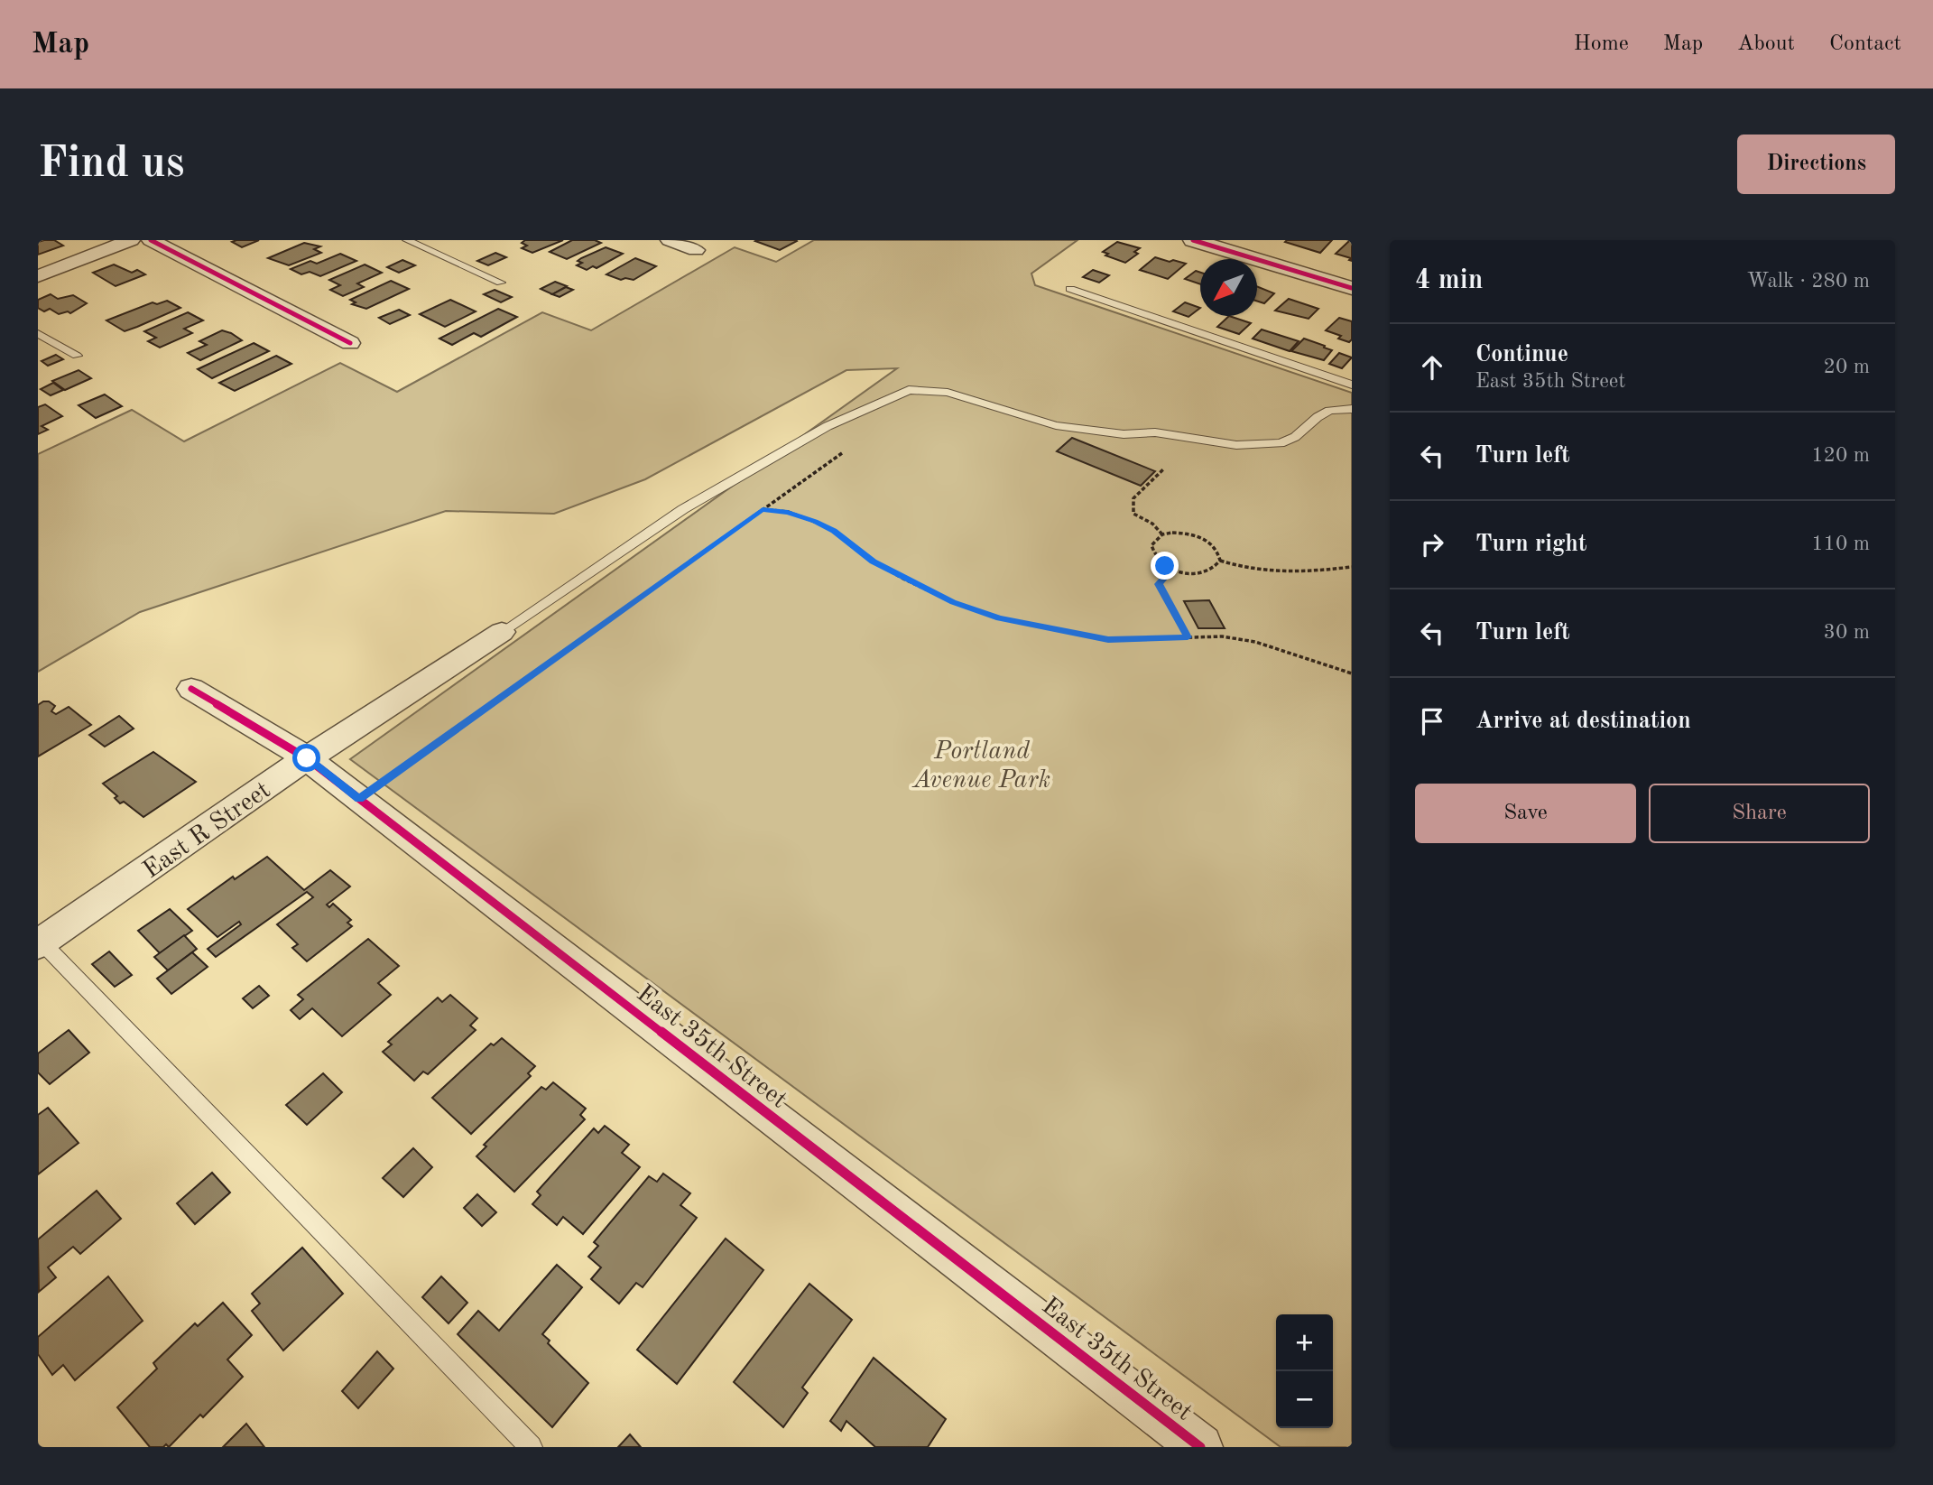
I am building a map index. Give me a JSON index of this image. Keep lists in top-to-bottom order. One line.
{"streets":{"street":["East R Street","East 35th Street"]},"crossings":[["East R Street","East 35th Street"]],"parks":["Portland Avenue Park"],"north":"bottom left","page":{"header":"Map","nav":["Home","Map","About","Contact"],"buttons":["Directions",["Save","Share"]],"title":"Find us","heading":["4 min","Walk · 280 m"],"list":[["Continue","East 35th Street","20 m"],["Turn left","120 m"],["Turn right","110 m"],["Turn left","30 m"],"Arrive at destination"],"map_buttons":["+","−"]}}
